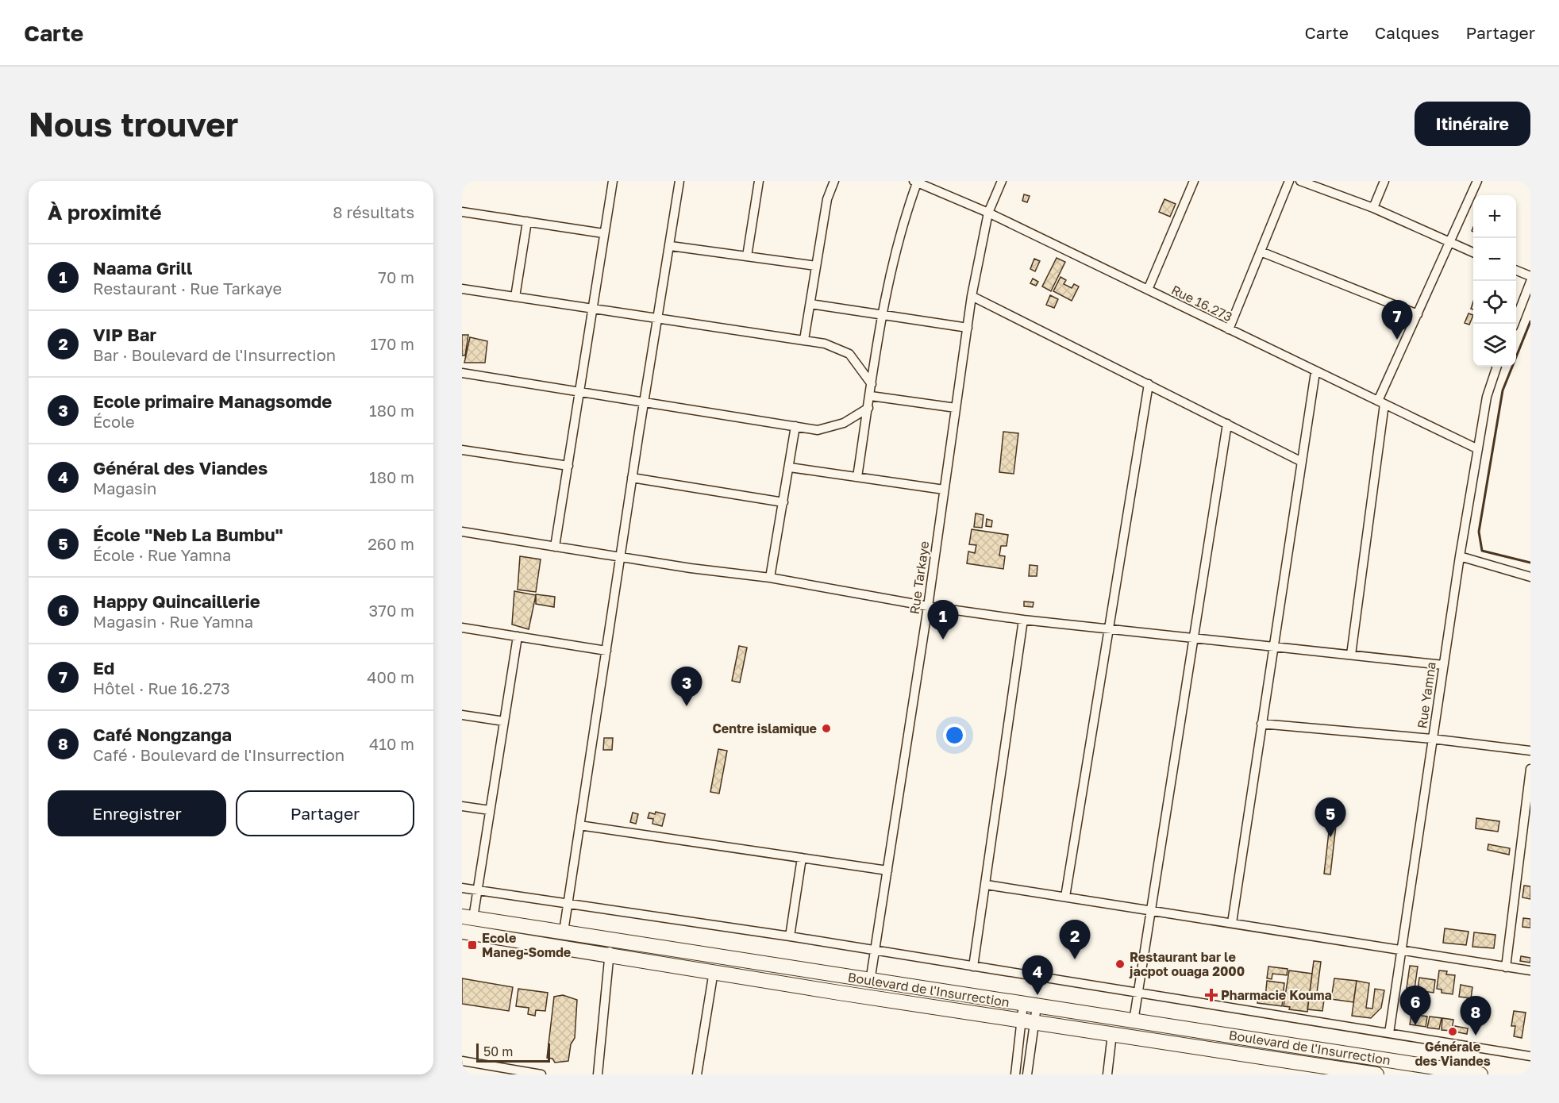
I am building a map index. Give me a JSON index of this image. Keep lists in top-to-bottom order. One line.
{"streets":{"main road":["Boulevard de l'Insurrection"],"street":["Rue 16.273","Rue Tarkaye","Rue Yamna"]},"crossings":[["Rue 16.273","Rue Tarkaye"],["Rue 16.273","Rue Yamna"],["Rue Tarkaye","Boulevard de l'Insurrection"]],"places":{"other":["Centre islamique","Restaurant bar le jacpot ouaga 2000","Générale des Viandes"],"transit":["Ecole Maneg-Somde"],"health":["Pharmacie Kouma"]},"scale_bar":"50 m","page":{"header":"Carte","nav":["Carte","Calques","Partager"],"buttons":["Itinéraire",["Enregistrer","Partager"]],"title":"Nous trouver","heading":["À proximité","8 résultats"],"map_buttons":["+","−"],"list":[{"mark":"1","name":"Naama Grill","note":"Restaurant · Rue Tarkaye","value":"70 m"},{"mark":"2","name":"VIP Bar","note":"Bar · Boulevard de l'Insurrection","value":"170 m"},{"mark":"3","name":"Ecole primaire Managsomde","note":"École","value":"180 m"},{"mark":"4","name":"Général des Viandes","note":"Magasin","value":"180 m"},{"mark":"5","name":"École \"Neb La Bumbu\"","note":"École · Rue Yamna","value":"260 m"},{"mark":"6","name":"Happy Quincaillerie","note":"Magasin · Rue Yamna","value":"370 m"},{"mark":"7","name":"Ed","note":"Hôtel · Rue 16.273","value":"400 m"},{"mark":"8","name":"Café Nongzanga","note":"Café · Boulevard de l'Insurrection","value":"410 m"}],"pins":["7","1","3","5","2","4","6","8"],"scale":"50 m"}}
